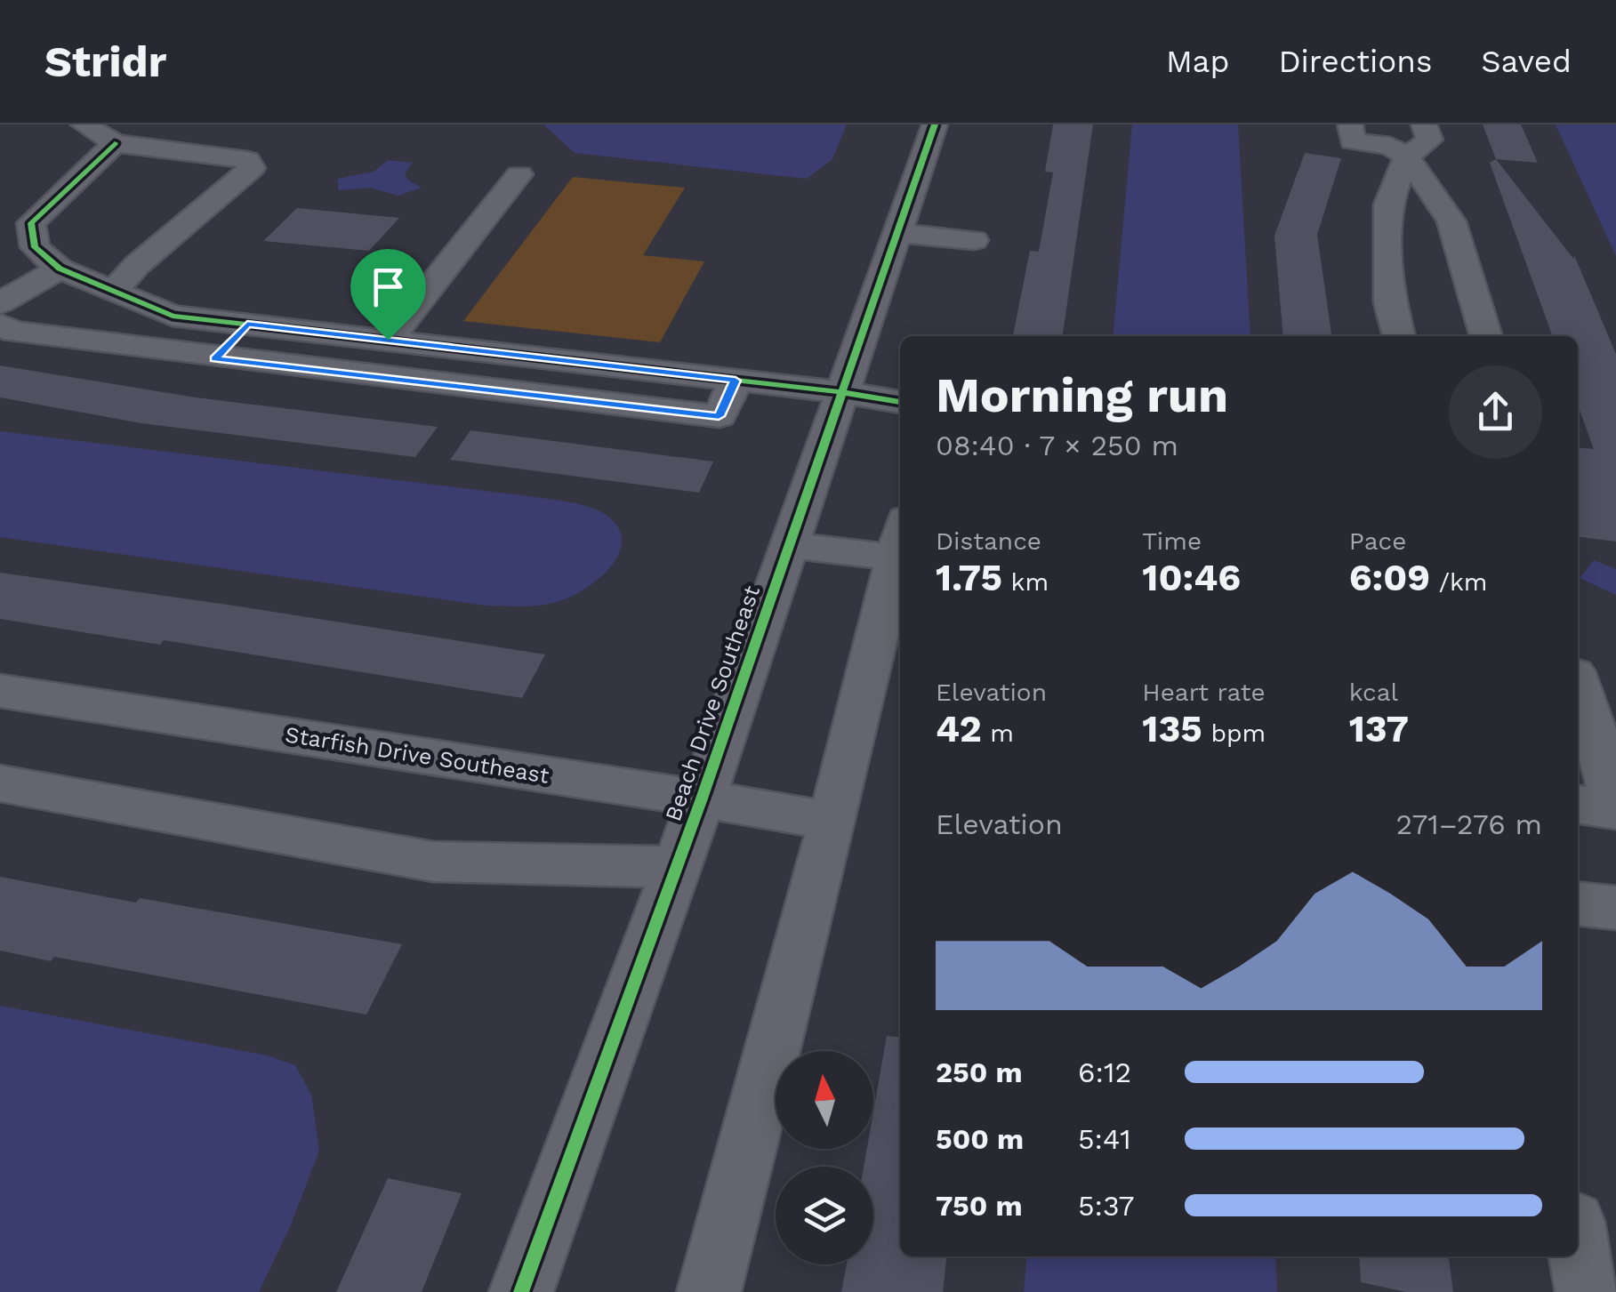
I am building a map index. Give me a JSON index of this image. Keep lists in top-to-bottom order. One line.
{"streets":{"street":["Beach Drive Southeast","Starfish Drive Southeast"]},"crossings":[["Beach Drive Southeast","Starfish Drive Southeast"]],"north":"top","page":{"header":"Stridr","nav":["Map","Directions","Saved"],"heading":["Morning run","08:40 · 7 × 250 m"],"stats":[["Distance","1.75 km"],["Time","10:46"],["Pace","6:09 /km"],["Elevation","42 m"],["Heart rate","135 bpm"],["kcal","137"]],"chart":["Elevation","271–276 m"],"list":[{"name":"250 m","note":"6:12"},{"name":"500 m","note":"5:41"},{"name":"750 m","note":"5:37"}]}}
